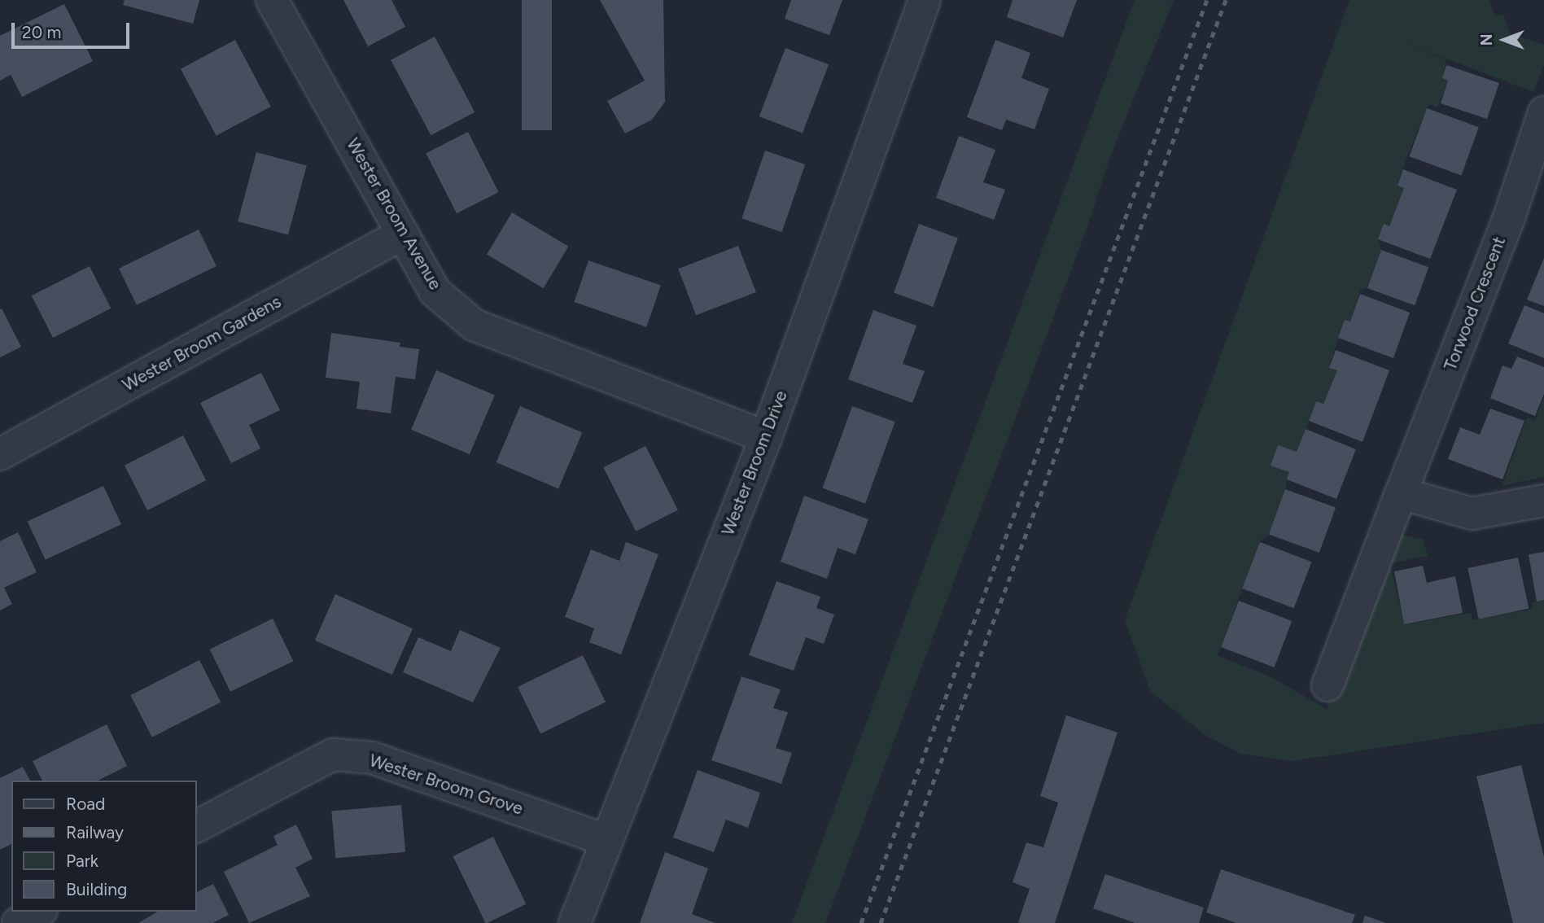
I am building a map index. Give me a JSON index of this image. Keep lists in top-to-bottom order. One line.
{"streets":{"street":["Wester Broom Avenue","Torwood Crescent","Wester Broom Gardens","Wester Broom Drive","Wester Broom Grove"]},"crossings":[["Wester Broom Avenue","Wester Broom Gardens"],["Wester Broom Avenue","Wester Broom Drive"],["Wester Broom Drive","Wester Broom Grove"]],"legend":["Road","Railway","Park","Building"],"scale_bar":"20 m","north":"left"}
